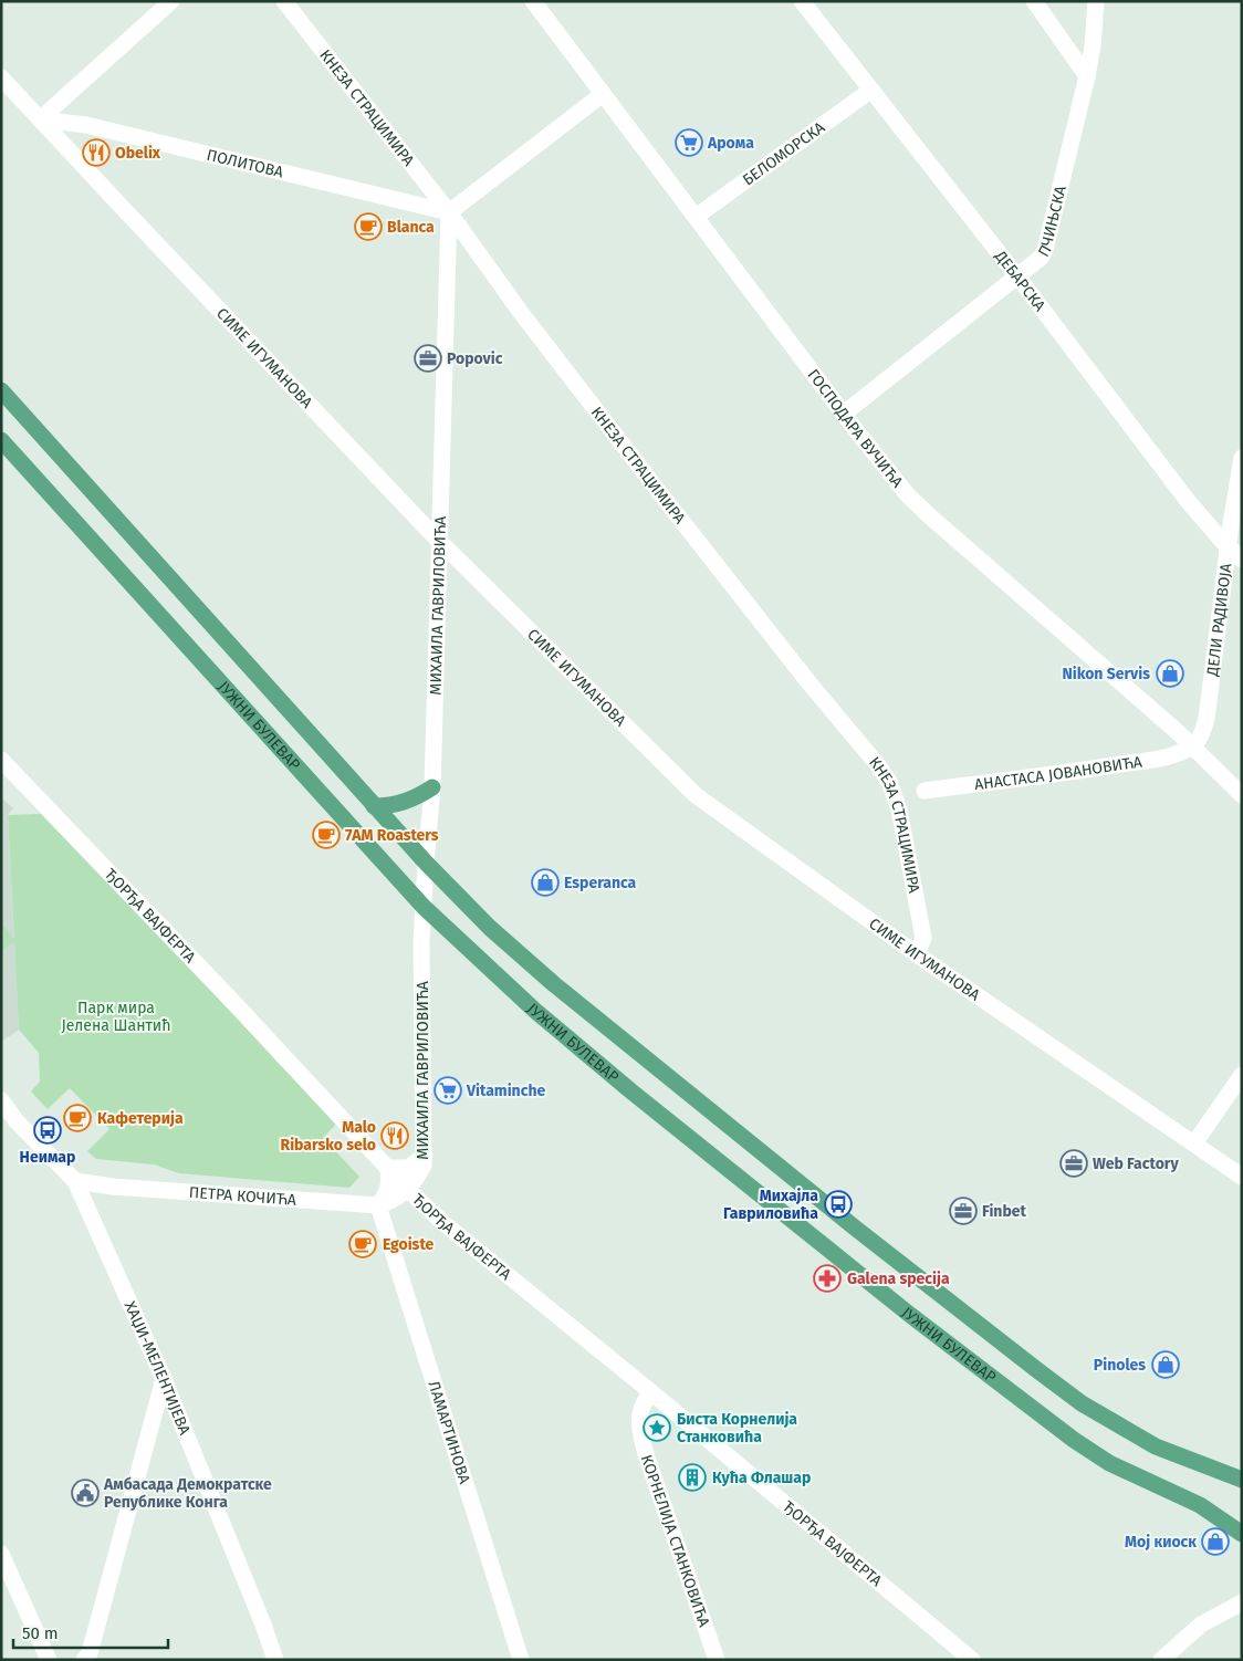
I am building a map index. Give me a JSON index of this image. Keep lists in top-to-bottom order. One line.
{"streets":{"main road":["ЈУЖНИ БУЛЕВАР"],"street":["КНЕЗА СТРАЦИМИРА","БЕЛОМОРСКА","ПОЛИТОВА","ПЧИЊСКА","ДЕБАРСКА","СИМЕ ИГУМАНОВА","ГОСПОДАРА ВУЧИЋА","МИХАИЛА ГАВРИЛОВИЋА","ДЕЛИ РАДИВОЈА","АНАСТАСА ЈОВАНОВИЋА","ЂОРЂА ВАЈФЕРТА","ПЕТРА КОЧИЋА","ХАЏИ-МЕЛЕНТИЈЕВА","ЛАМАРТИНОВА","КОРНЕЛИЈА СТАНКОВИЋА"]},"crossings":[["КНЕЗА СТРАЦИМИРА","ПОЛИТОВА"],["КНЕЗА СТРАЦИМИРА","СИМЕ ИГУМАНОВА"],["КНЕЗА СТРАЦИМИРА","МИХАИЛА ГАВРИЛОВИЋА"],["БЕЛОМОРСКА","ДЕБАРСКА"],["БЕЛОМОРСКА","ГОСПОДАРА ВУЧИЋА"],["ПОЛИТОВА","СИМЕ ИГУМАНОВА"],["ПОЛИТОВА","МИХАИЛА ГАВРИЛОВИЋА"],["ПЧИЊСКА","ДЕБАРСКА"],["ПЧИЊСКА","ГОСПОДАРА ВУЧИЋА"],["ДЕБАРСКА","ДЕЛИ РАДИВОЈА"],["СИМЕ ИГУМАНОВА","МИХАИЛА ГАВРИЛОВИЋА"],["ГОСПОДАРА ВУЧИЋА","ДЕЛИ РАДИВОЈА"],["ГОСПОДАРА ВУЧИЋА","АНАСТАСА ЈОВАНОВИЋА"],["МИХАИЛА ГАВРИЛОВИЋА","ЈУЖНИ БУЛЕВАР"],["МИХАИЛА ГАВРИЛОВИЋА","ЂОРЂА ВАЈФЕРТА"],["МИХАИЛА ГАВРИЛОВИЋА","ПЕТРА КОЧИЋА"],["ДЕЛИ РАДИВОЈА","АНАСТАСА ЈОВАНОВИЋА"],["ЂОРЂА ВАЈФЕРТА","ПЕТРА КОЧИЋА"],["ЂОРЂА ВАЈФЕРТА","КОРНЕЛИЈА СТАНКОВИЋА"],["ПЕТРА КОЧИЋА","ХАЏИ-МЕЛЕНТИЈЕВА"],["ПЕТРА КОЧИЋА","ЛАМАРТИНОВА"]],"parks":["Парк мира Јелена Шантић"],"places":{"supermarket":["Арома","Vitaminche"],"restaurant":["Obelix","Malo Ribarsko selo"],"cafe":["Blanca","7AM Roasters","Кафетерија","Egoiste"],"office":["Popovic","Web Factory","Finbet"],"shop":["Nikon Servis","Esperanca","Pinoles","Мој киоск"],"bus stop":["Неимар","Михајла Гавриловића"],"pharmacy":["Galena specija"],"place":["Биста Корнелија Станковића"],"building":["Кућа Флашар"],"public building":["Амбасада Демократске Републике Конга"]},"scale_bar":"50 m"}
